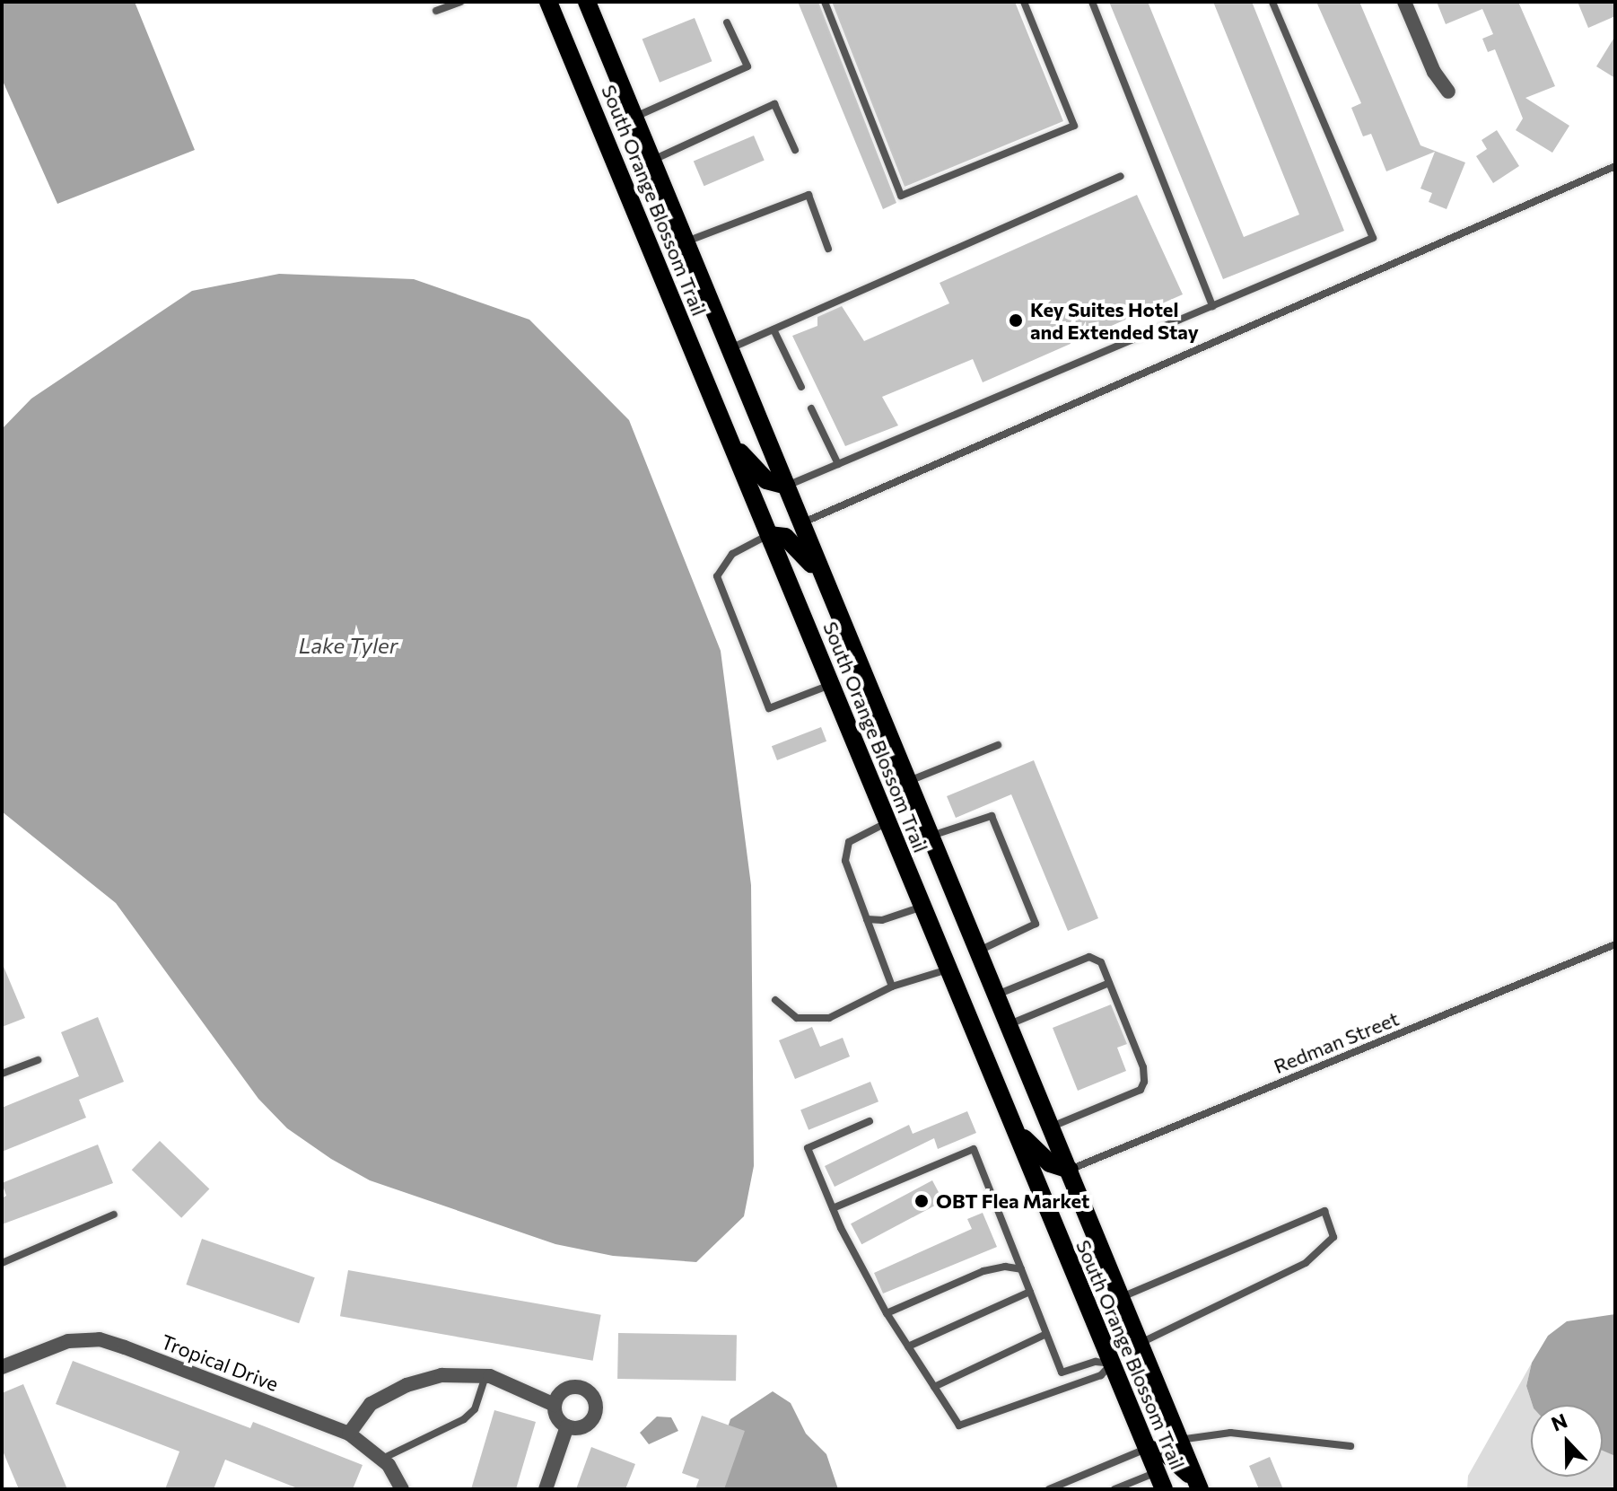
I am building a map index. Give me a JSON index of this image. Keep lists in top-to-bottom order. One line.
{"streets":{"main road":["South Orange Blossom Trail"],"street":["Tropical Drive"],"lane":["Redman Street"]},"crossings":[["South Orange Blossom Trail","Redman Street"]],"water":["Lake Tyler"],"places":["Key Suites Hotel and Extended Stay","OBT Flea Market"],"north":"top"}
